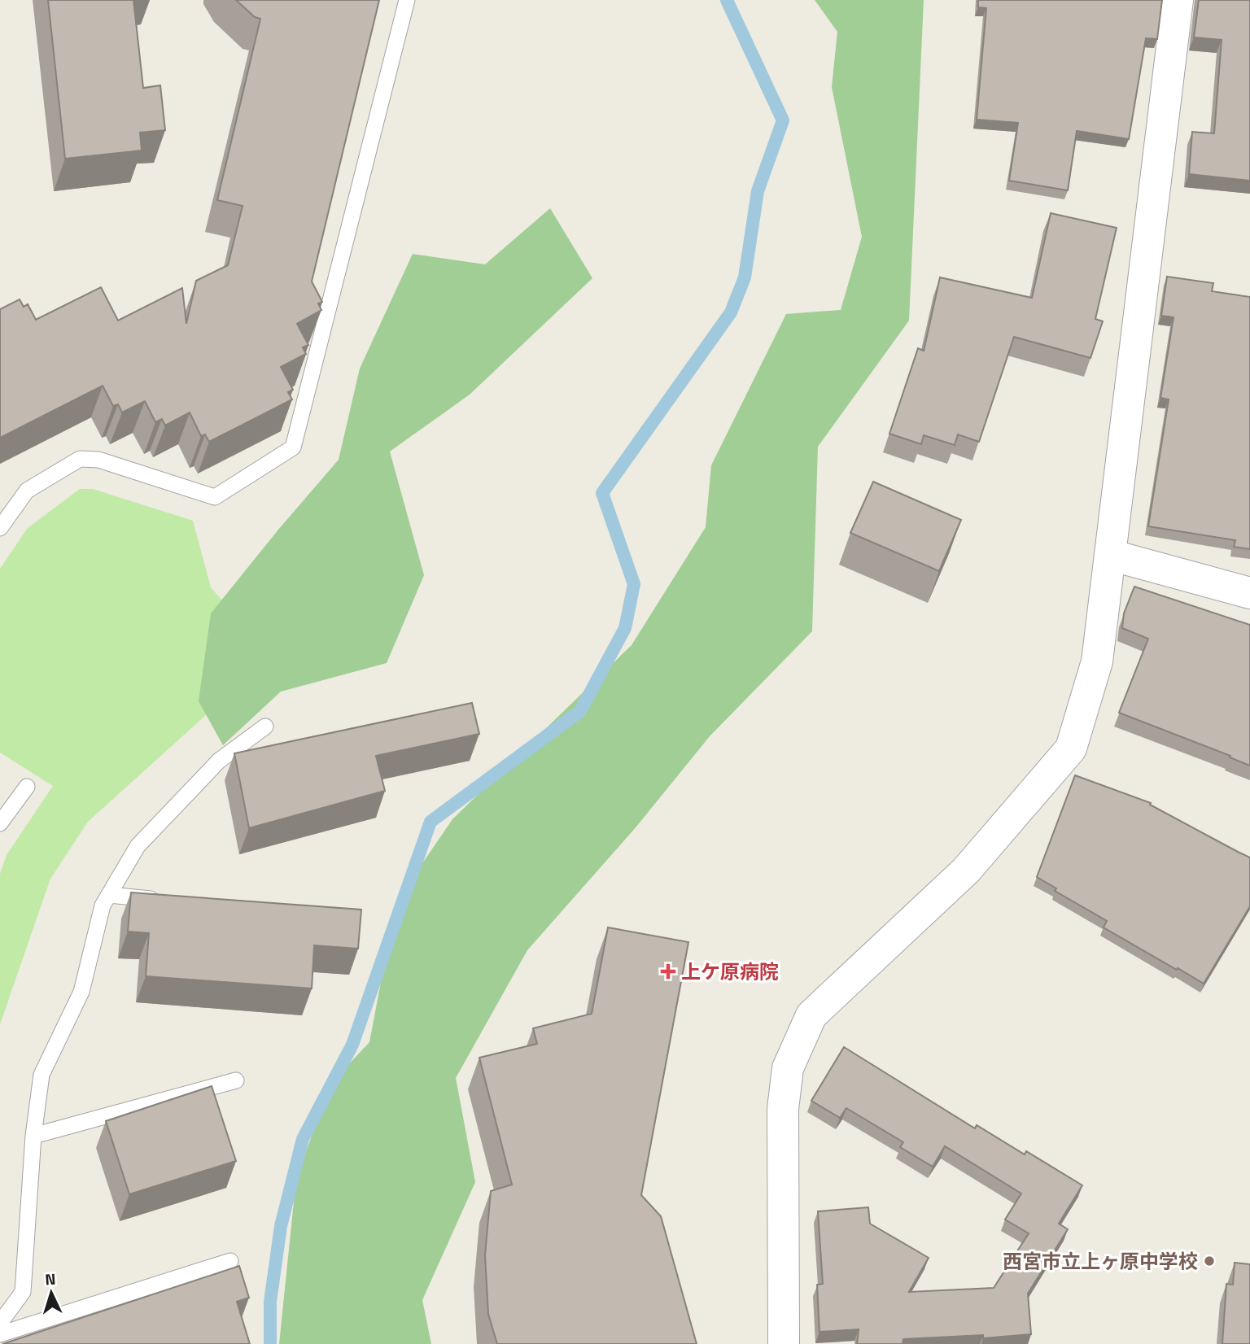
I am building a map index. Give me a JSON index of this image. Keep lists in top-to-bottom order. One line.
{"places":{"health":["上ケ原病院"],"other":["西宮市立上ヶ原中学校"]},"north":"top"}
